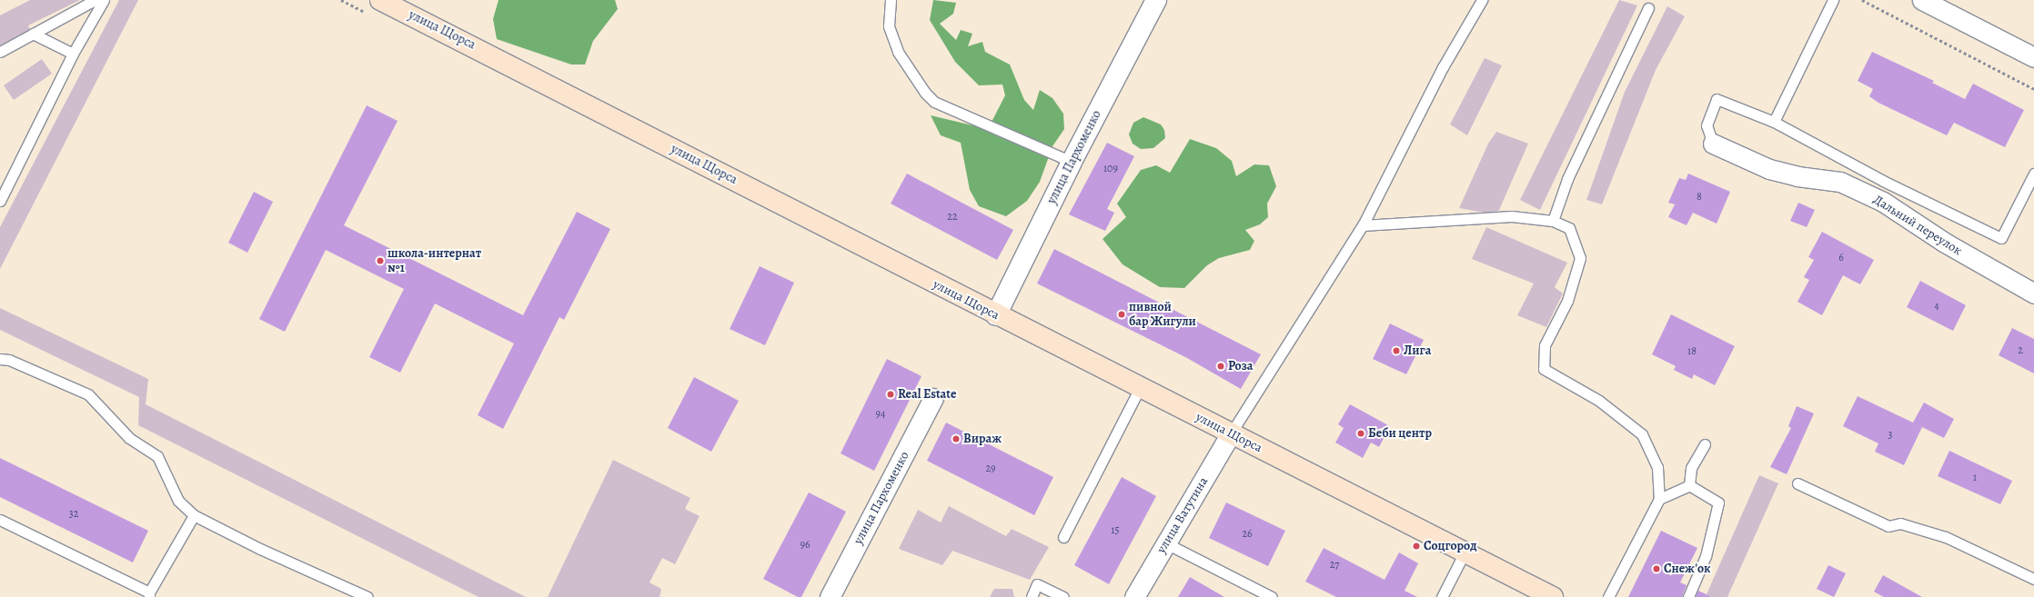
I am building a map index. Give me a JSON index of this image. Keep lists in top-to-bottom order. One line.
{"streets":{"main road":["улица Щорса"],"street":["улица Пархоменко","Дальний переулок","улица Ватутина"]},"crossings":[["улица Щорса","улица Пархоменко"],["улица Щорса","улица Ватутина"]],"places":["школа-интернат №1","пивной бар Жигули","Лига","Роза","Real Estate","Беби центр","Вираж","Соцгород","Снеж'ок"],"house_numbers":["109","8","22","6","4","2","18","94","3","29","1","32","15","26","96","27"]}
